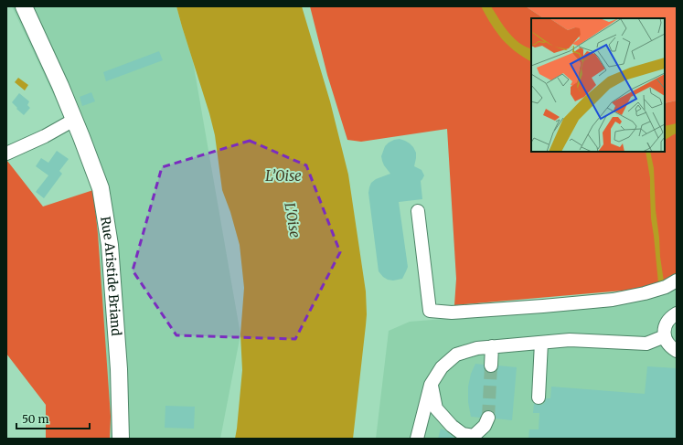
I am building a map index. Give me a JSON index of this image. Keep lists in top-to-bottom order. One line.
{"streets":{"main road":["Rue Aristide Briand"]},"water":["L’Oise","L'Oise"],"scale_bar":"50 m"}
